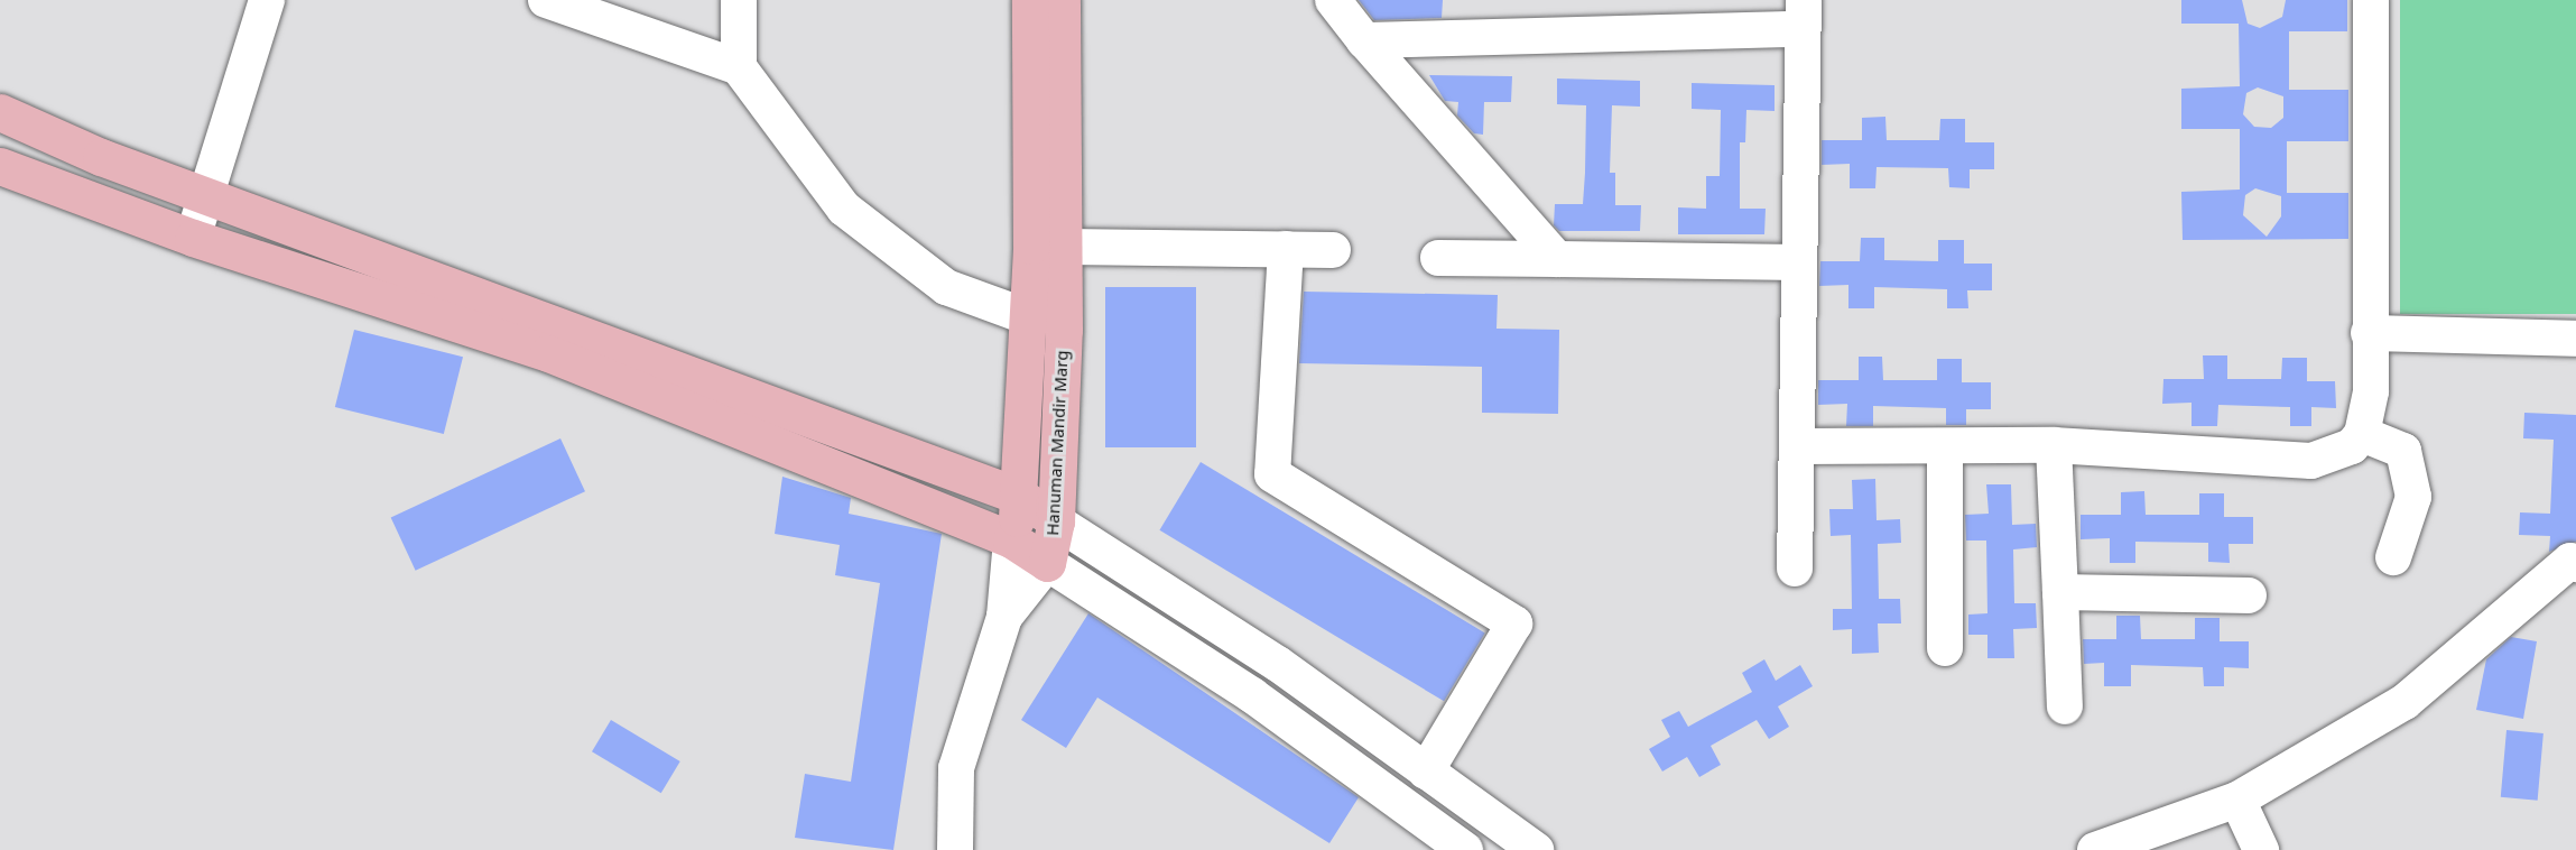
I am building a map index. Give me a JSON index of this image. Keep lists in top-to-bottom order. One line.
{"streets":{"main road":["Hanuman Mandir Marg"]}}
